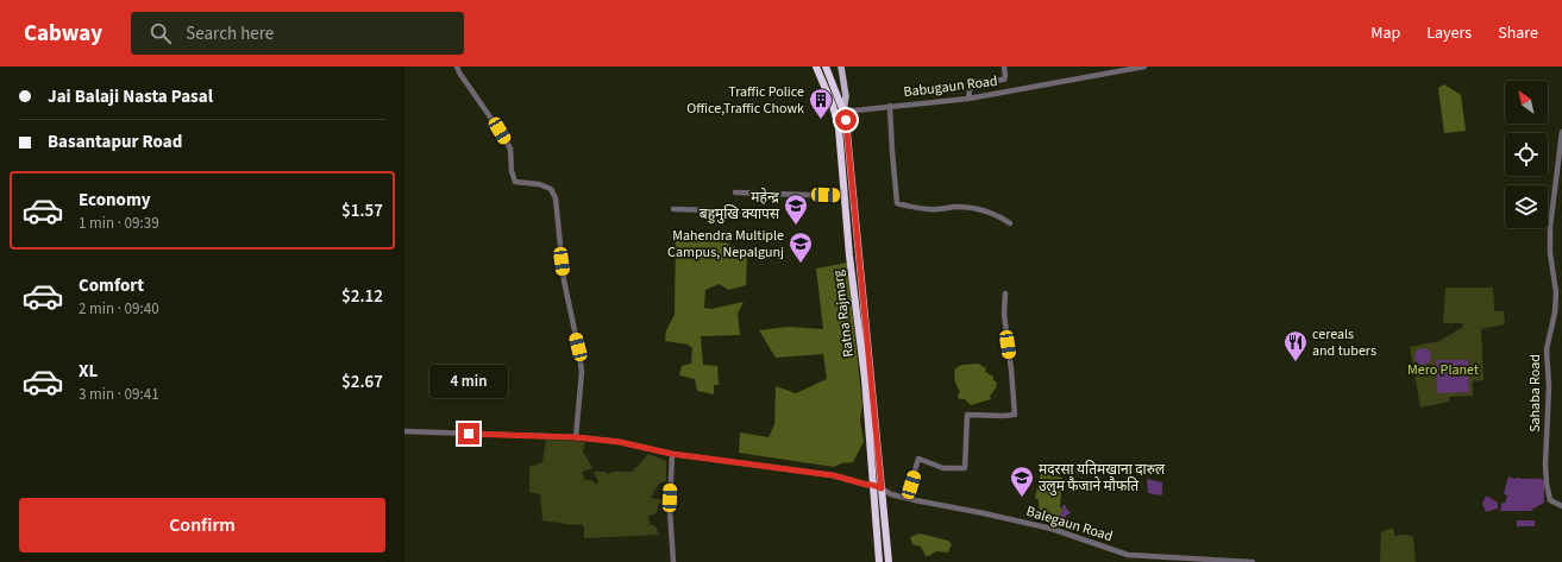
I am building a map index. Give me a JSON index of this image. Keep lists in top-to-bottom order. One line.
{"streets":{"highway":["Ratna Rajmarg"],"street":["Babugaun Road","Sahaba Road","Balegaun Road"]},"crossings":[["Babugaun Road","Ratna Rajmarg"],["Ratna Rajmarg","Balegaun Road"]],"parks":["Mero Planet"],"places":{"building":["Traffic Police Office,Traffic Chowk"],"school or university":["महेन्द्र बहुमुखि क्यापस","Mahendra Multiple Campus, Nepalgunj","मदरसा यतिमखाना दारुल उलुम फैजाने माैफति"],"restaurant":["cereals and tubers"]},"north":"top left","page":{"header":"Cabway","search":"Search here","nav":["Map","Layers","Share"],"banner":["Jai Balaji Nasta Pasal","Basantapur Road"],"list":[{"name":"Economy","note":"1 min · 09:39","value":"$1.57"},{"name":"Comfort","note":"2 min · 09:40","value":"$2.12"},{"name":"XL","note":"3 min · 09:41","value":"$2.67"}],"bubble":"4 min","buttons":"Confirm"}}
